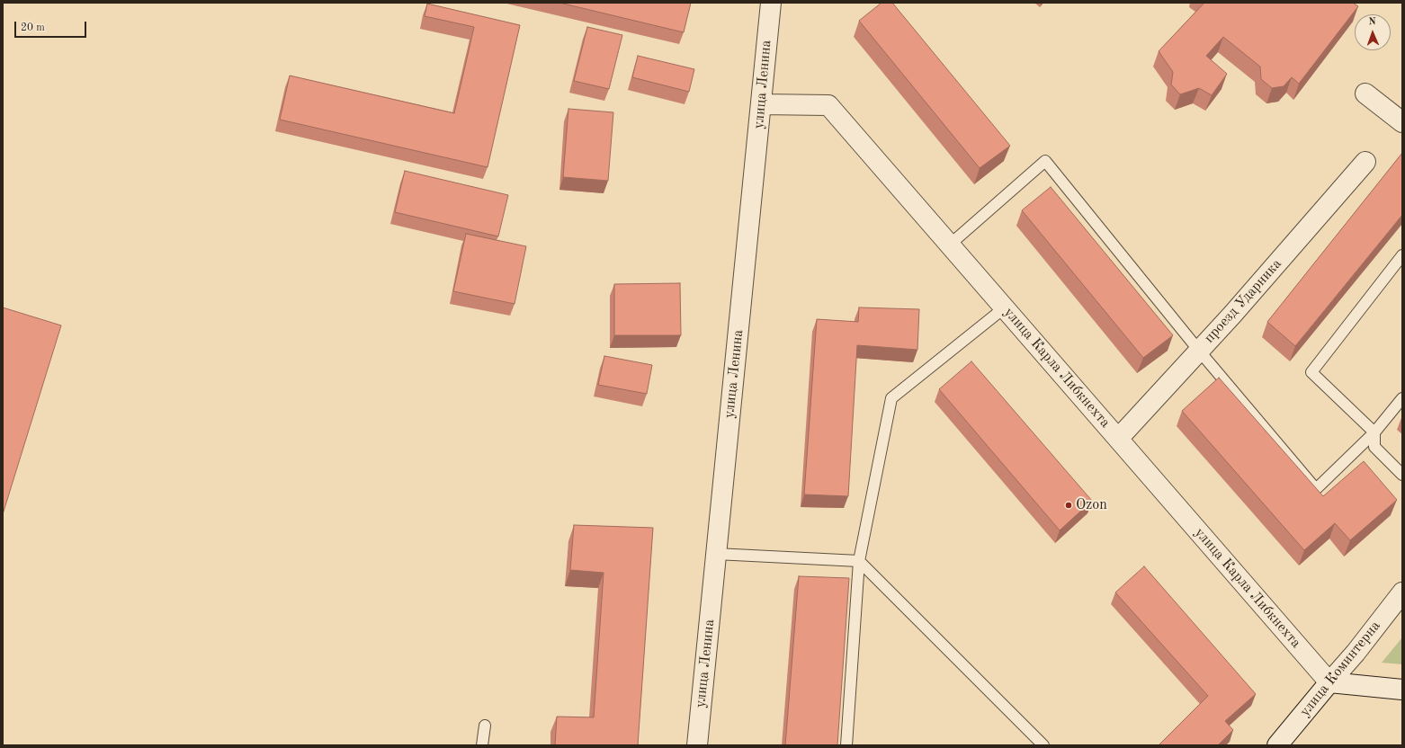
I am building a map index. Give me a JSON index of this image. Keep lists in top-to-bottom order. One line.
{"streets":{"street":["улица Ленина","проезд Ударника","улица Карла Либкнехта","улица Коминтерна"]},"crossings":[["улица Ленина","улица Карла Либкнехта"],["проезд Ударника","улица Карла Либкнехта"],["улица Карла Либкнехта","улица Коминтерна"]],"places":["Ozon"],"scale_bar":"20 m","north":"top"}
